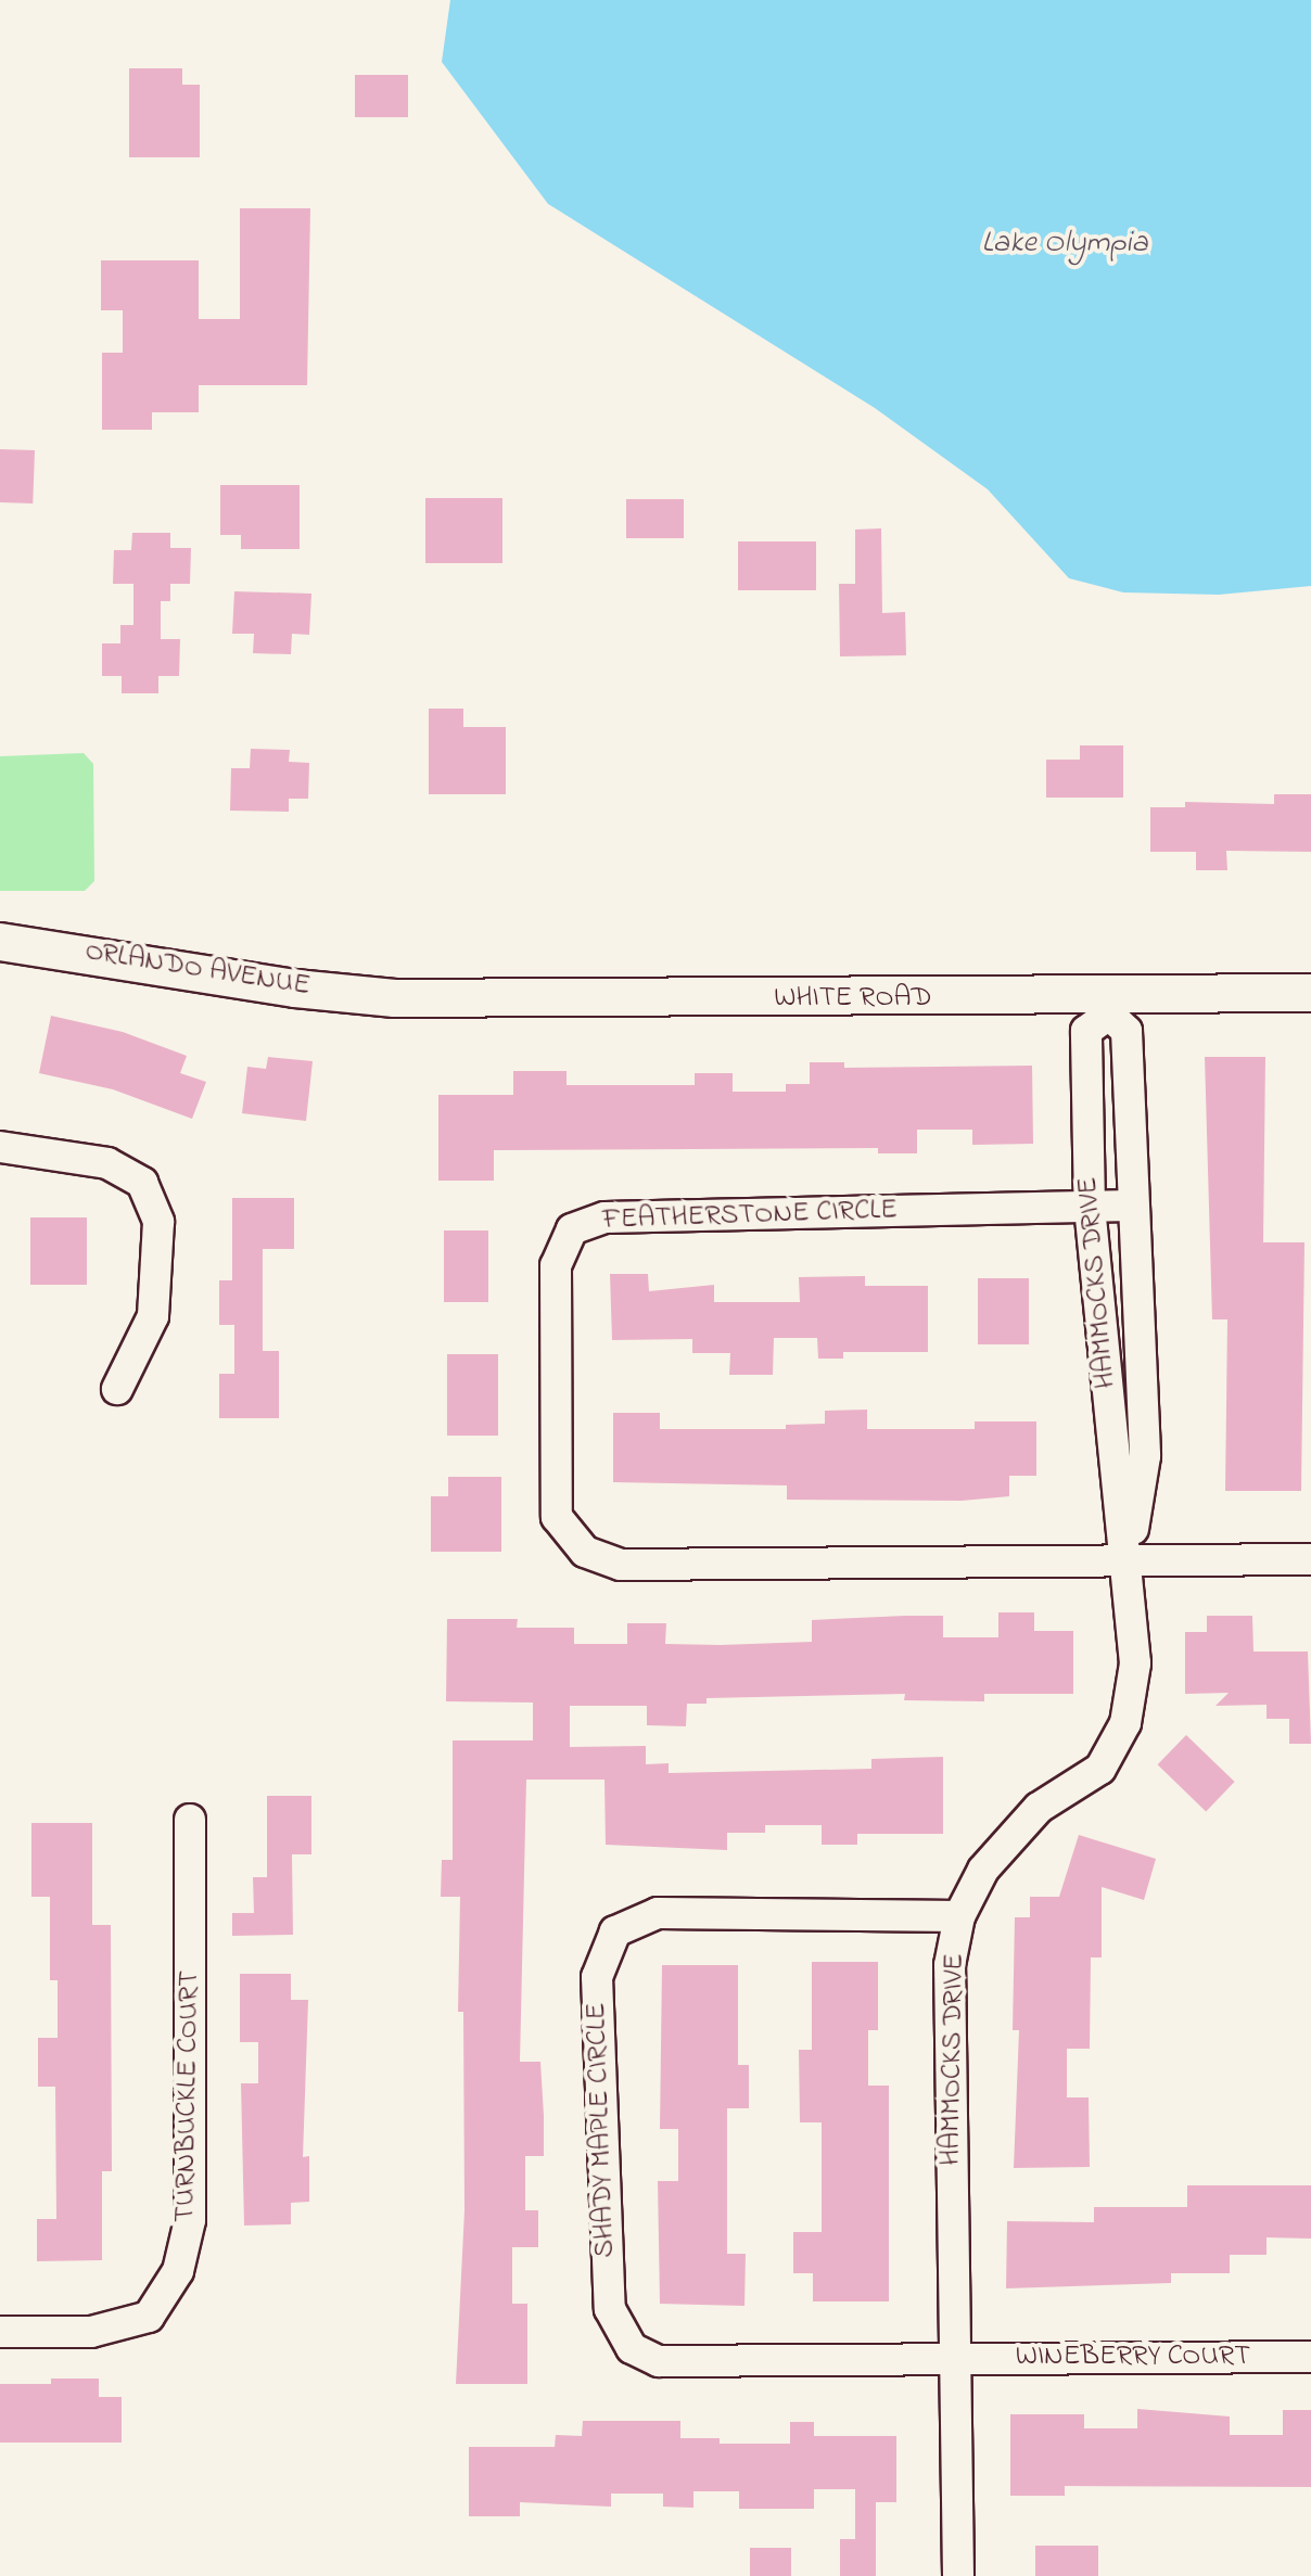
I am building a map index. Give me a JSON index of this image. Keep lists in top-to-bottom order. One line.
{"streets":{"street":["ORLANDO AVENUE","WHITE ROAD","FEATHERSTONE CIRCLE","HAMMOCKS DRIVE","TURNBUCKLE COURT","SHADY MAPLE CIRCLE","WINEBERRY COURT"]},"crossings":[["ORLANDO AVENUE","WHITE ROAD"],["WHITE ROAD","HAMMOCKS DRIVE"],["FEATHERSTONE CIRCLE","HAMMOCKS DRIVE"],["HAMMOCKS DRIVE","SHADY MAPLE CIRCLE"],["HAMMOCKS DRIVE","WINEBERRY COURT"],["SHADY MAPLE CIRCLE","WINEBERRY COURT"]],"water":["Lake Olympia"]}
